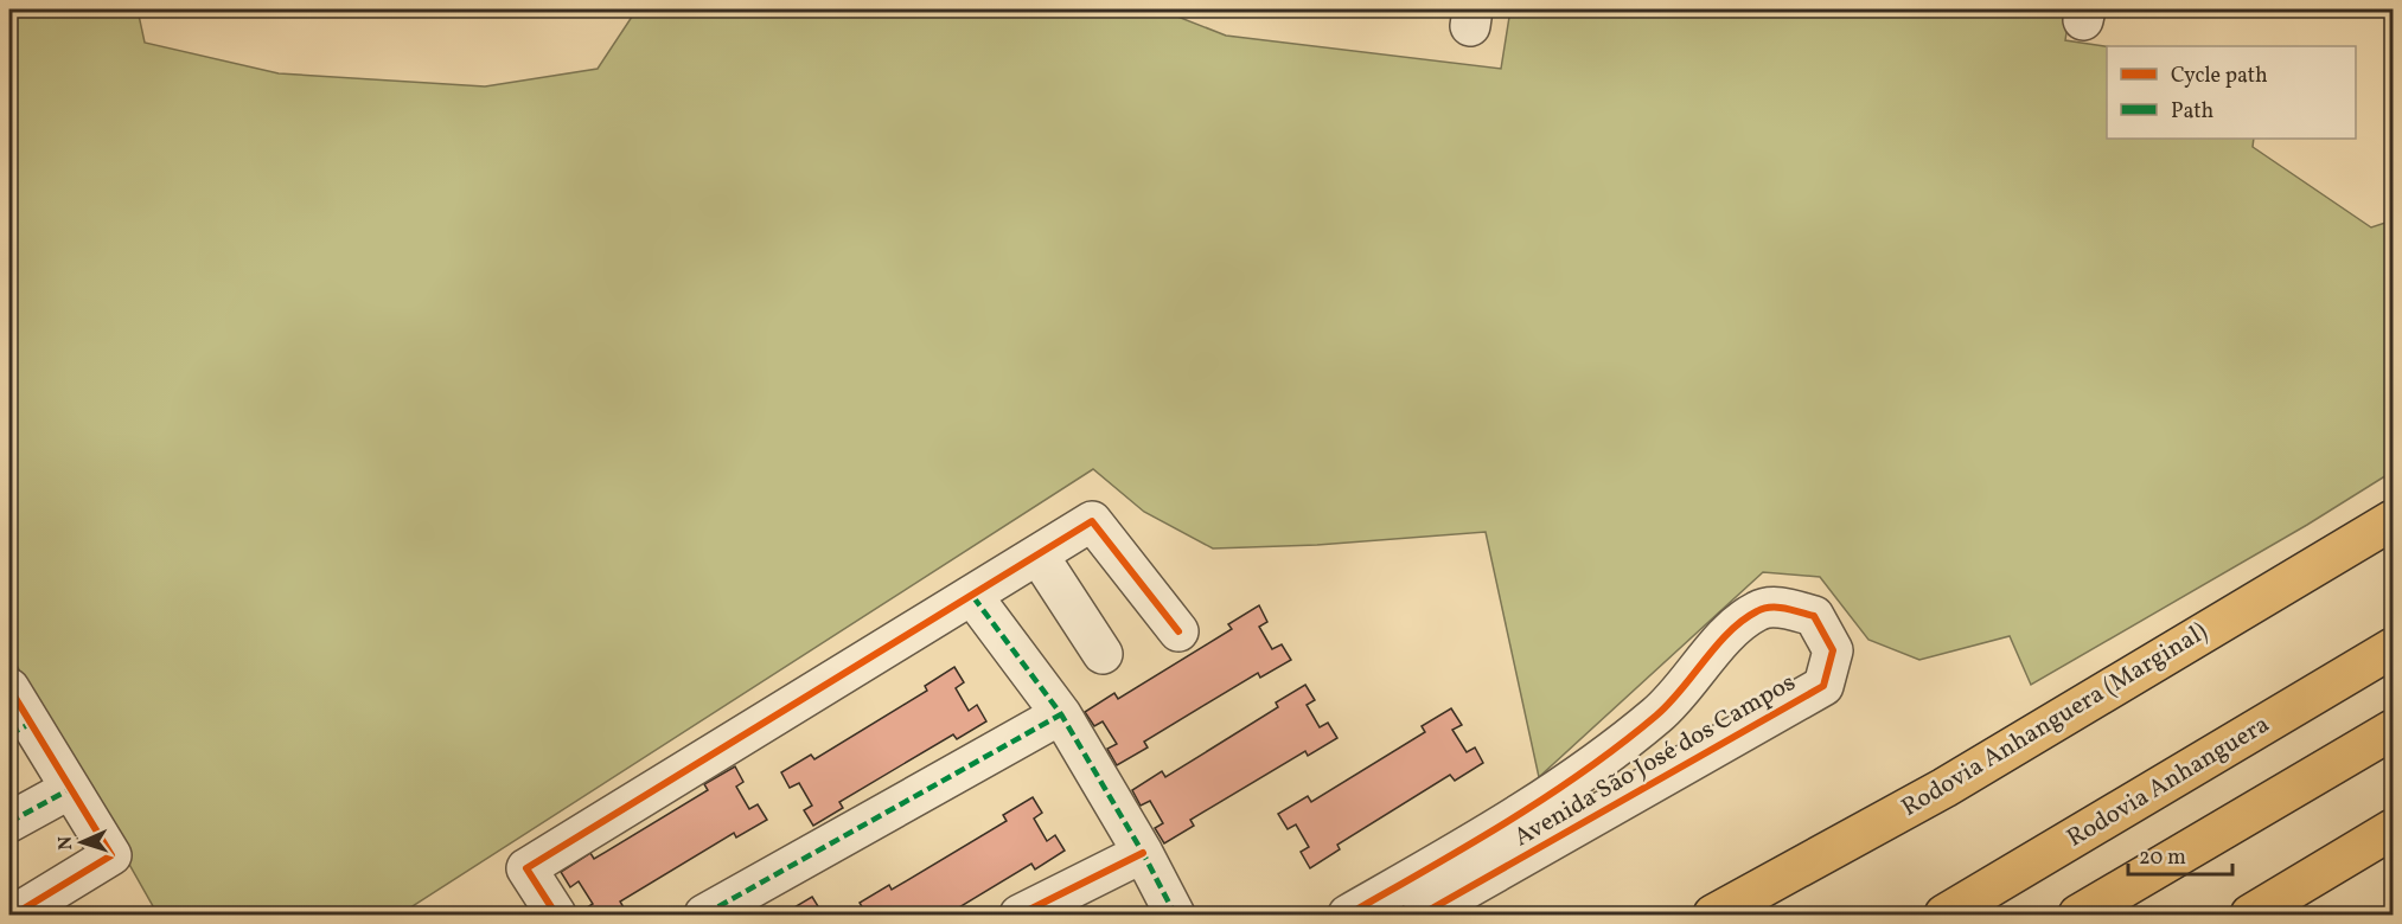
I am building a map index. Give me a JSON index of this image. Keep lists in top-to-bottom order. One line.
{"streets":{"highway":["Rodovia Anhanguera (Marginal)","Rodovia Anhanguera"],"street":["Avenida São José dos Campos"]},"legend":["Cycle path","Path"],"scale_bar":"20 m","north":"left"}
